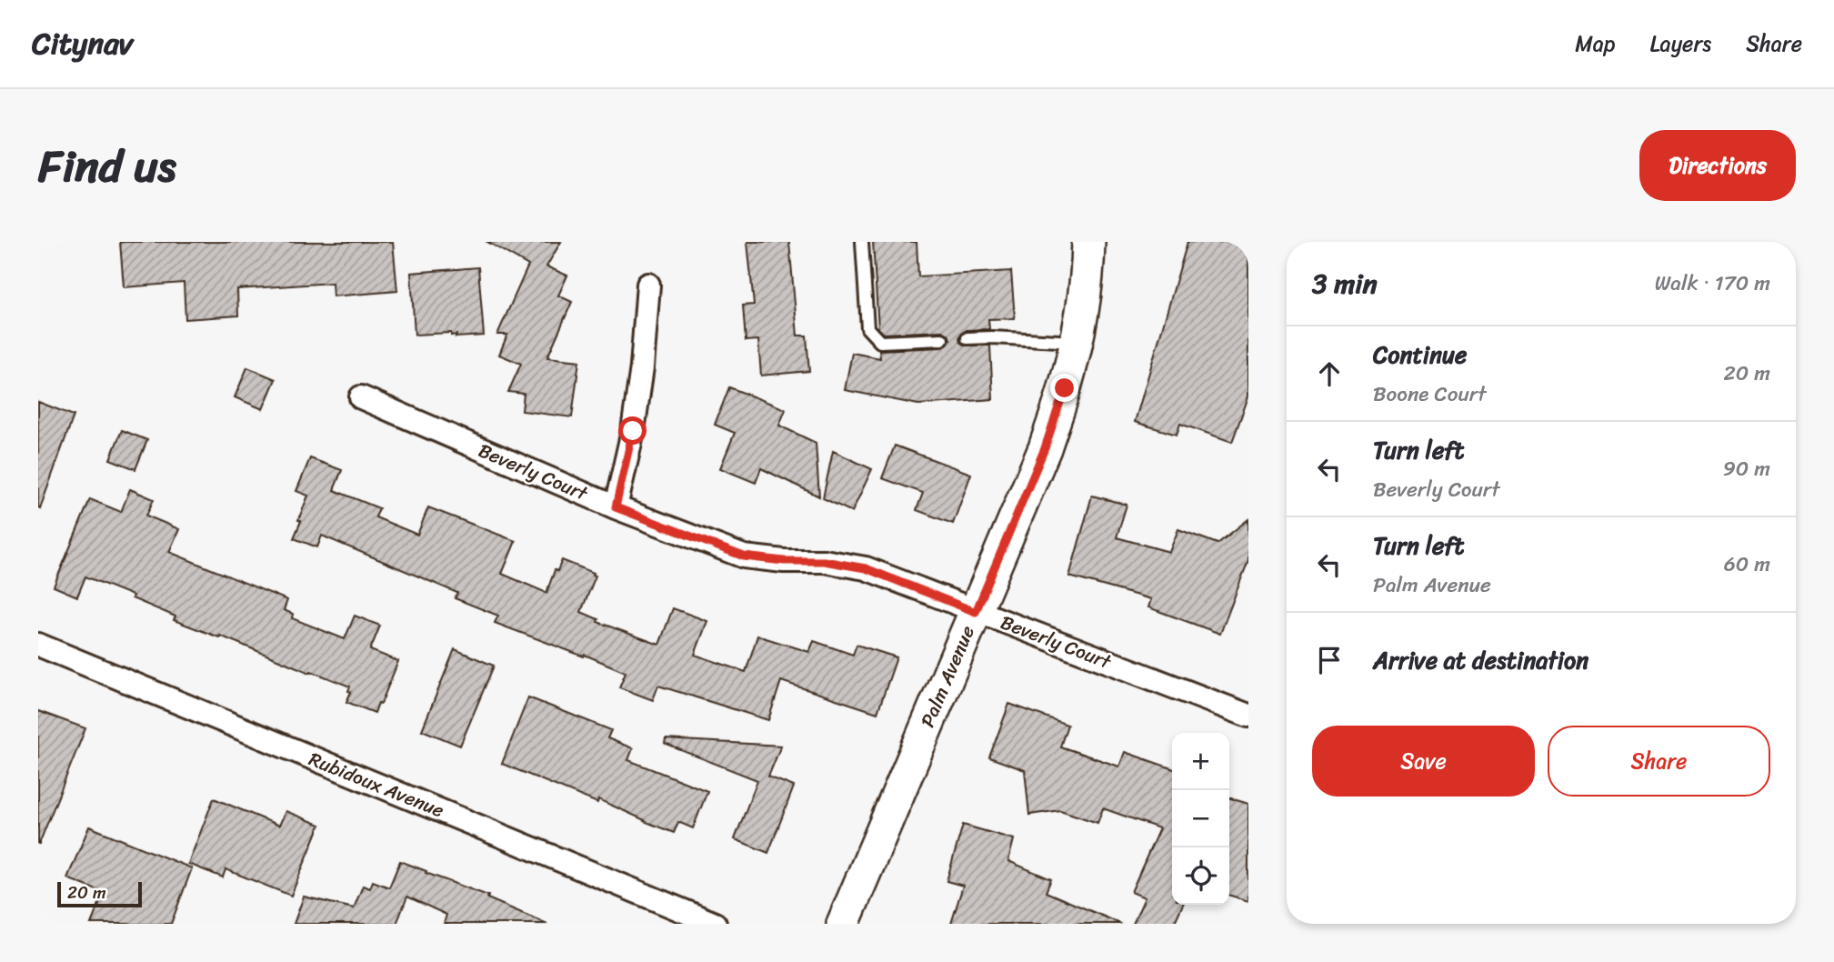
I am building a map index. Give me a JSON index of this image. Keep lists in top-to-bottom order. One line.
{"streets":{"street":["Beverly Court","Palm Avenue","Rubidoux Avenue"]},"crossings":[["Beverly Court","Palm Avenue"]],"scale_bar":"20 m","page":{"header":"Citynav","nav":["Map","Layers","Share"],"title":"Find us","buttons":["Directions",["Save","Share"]],"heading":["3 min","Walk · 170 m"],"list":[["Continue","Boone Court","20 m"],["Turn left","Beverly Court","90 m"],["Turn left","Palm Avenue","60 m"],"Arrive at destination"],"map_buttons":["+","−"],"scale":"20 m"}}
